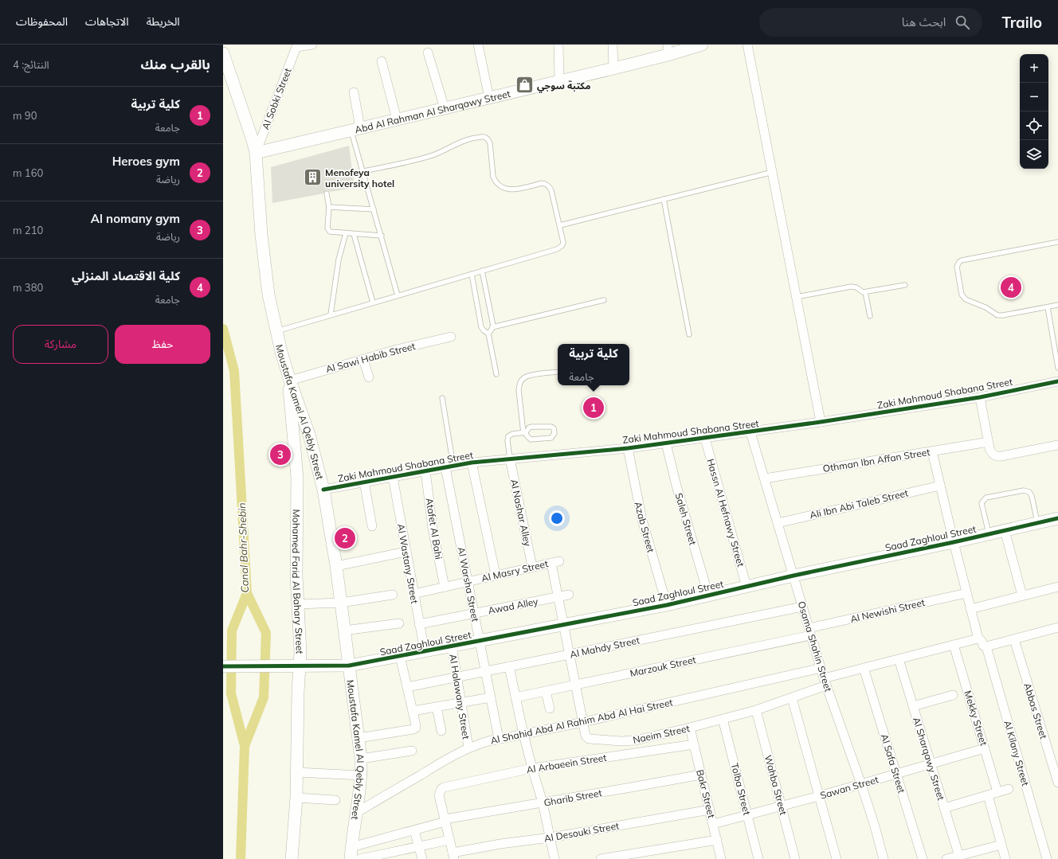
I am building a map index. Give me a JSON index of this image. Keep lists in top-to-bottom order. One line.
{"streets":{"main road":["Abd Al Rahman Al Sharqawy Street","Moustafa Kamel Al Qebly Street","Saad Zaghloul Street","Mohamed Farid Al Bahary Street"],"street":["Al Sobki Street","Al Sawi Habib Street","Zaki Mahmoud Shabana Street","Othman Ibn Affan Street","Ali Ibn Abi Taleb Street","Al Nashar Alley","Hassn Al Hefnawy Street","Saleh Street","Azab Street","Atafet Al Bahi","Al Wastany Street","Al Masry Street","Al Warsha Street","Awad Alley","Al Newishi Street","Osama Shahin Street","Al Mahdy Street","Marzouk Street","Al Halawany Street","Abbas Street","Mekky Street","Al Shahid Abd Al Rahim Abd Al Hai Street","Naeim Street","Al Kilany Street","Al Sharqawy Street","Al Arbaeein Street","Al Safa Street","Wahba Street","Sawan Street","Tolba Street","Bakr Street","Gharib Street","Al Desouki Street"]},"crossings":[["Al Sobki Street","Abd Al Rahman Al Sharqawy Street"],["Al Sobki Street","Moustafa Kamel Al Qebly Street"],["Abd Al Rahman Al Sharqawy Street","Moustafa Kamel Al Qebly Street"],["Al Sawi Habib Street","Moustafa Kamel Al Qebly Street"],["Al Sawi Habib Street","Mohamed Farid Al Bahary Street"],["Zaki Mahmoud Shabana Street","Moustafa Kamel Al Qebly Street"],["Zaki Mahmoud Shabana Street","Al Nashar Alley"],["Zaki Mahmoud Shabana Street","Hassn Al Hefnawy Street"],["Zaki Mahmoud Shabana Street","Saleh Street"],["Zaki Mahmoud Shabana Street","Azab Street"],["Zaki Mahmoud Shabana Street","Atafet Al Bahi"],["Zaki Mahmoud Shabana Street","Al Wastany Street"],["Zaki Mahmoud Shabana Street","Al Warsha Street"],["Zaki Mahmoud Shabana Street","Osama Shahin Street"],["Moustafa Kamel Al Qebly Street","Saad Zaghloul Street"],["Moustafa Kamel Al Qebly Street","Mohamed Farid Al Bahary Street"],["Moustafa Kamel Al Qebly Street","Al Shahid Abd Al Rahim Abd Al Hai Street"],["Moustafa Kamel Al Qebly Street","Gharib Street"],["Othman Ibn Affan Street","Osama Shahin Street"],["Ali Ibn Abi Taleb Street","Osama Shahin Street"],["Al Nashar Alley","Al Masry Street"],["Hassn Al Hefnawy Street","Saad Zaghloul Street"],["Saleh Street","Saad Zaghloul Street"],["Azab Street","Saad Zaghloul Street"],["Atafet Al Bahi","Al Masry Street"],["Saad Zaghloul Street","Al Wastany Street"],["Saad Zaghloul Street","Mohamed Farid Al Bahary Street"],["Saad Zaghloul Street","Al Warsha Street"],["Saad Zaghloul Street","Osama Shahin Street"],["Saad Zaghloul Street","Al Halawany Street"],["Saad Zaghloul Street","Naeim Street"],["Al Wastany Street","Al Masry Street"],["Al Wastany Street","Awad Alley"],["Al Masry Street","Al Warsha Street"],["Al Masry Street","Naeim Street"],["Al Warsha Street","Awad Alley"],["Al Warsha Street","Al Mahdy Street"],["Al Warsha Street","Al Shahid Abd Al Rahim Abd Al Hai Street"],["Awad Alley","Naeim Street"],["Al Newishi Street","Osama Shahin Street"],["Al Newishi Street","Marzouk Street"],["Osama Shahin Street","Al Mahdy Street"],["Osama Shahin Street","Marzouk Street"],["Osama Shahin Street","Al Shahid Abd Al Rahim Abd Al Hai Street"],["Osama Shahin Street","Naeim Street"],["Osama Shahin Street","Sawan Street"],["Al Mahdy Street","Al Halawany Street"],["Al Mahdy Street","Naeim Street"],["Marzouk Street","Naeim Street"],["Al Halawany Street","Al Shahid Abd Al Rahim Abd Al Hai Street"],["Mekky Street","Sawan Street"],["Al Shahid Abd Al Rahim Abd Al Hai Street","Naeim Street"],["Naeim Street","Wahba Street"],["Naeim Street","Tolba Street"],["Naeim Street","Bakr Street"],["Al Sharqawy Street","Sawan Street"],["Al Arbaeein Street","Bakr Street"],["Al Arbaeein Street","Gharib Street"],["Al Safa Street","Sawan Street"],["Wahba Street","Sawan Street"],["Sawan Street","Tolba Street"],["Sawan Street","Bakr Street"],["Bakr Street","Gharib Street"],["Bakr Street","Al Desouki Street"]],"water":["Canal Bahr-Shebin"],"places":{"shop":["مكتبة سوجي"],"building":["Menofeya university hotel"]},"page":{"header":"Trailo","search":"ابحث هنا","nav":["الخريطة","الاتجاهات","المحفوظات"],"heading":["بالقرب منك","النتائج: 4"],"map_buttons":["+","−"],"list":[{"mark":"1","name":"كلية تربية","note":"جامعة","value":"90 m"},{"mark":"2","name":"Heroes gym","note":"رياضة","value":"160 m"},{"mark":"3","name":"Al nomany gym","note":"رياضة","value":"210 m"},{"mark":"4","name":"كلية الاقتصاد المنزلي","note":"جامعة","value":"380 m"}],"pins":["4","1","3","2"],"buttons":["حفظ","مشاركة"],"popup":["كلية تربية","جامعة"]}}
